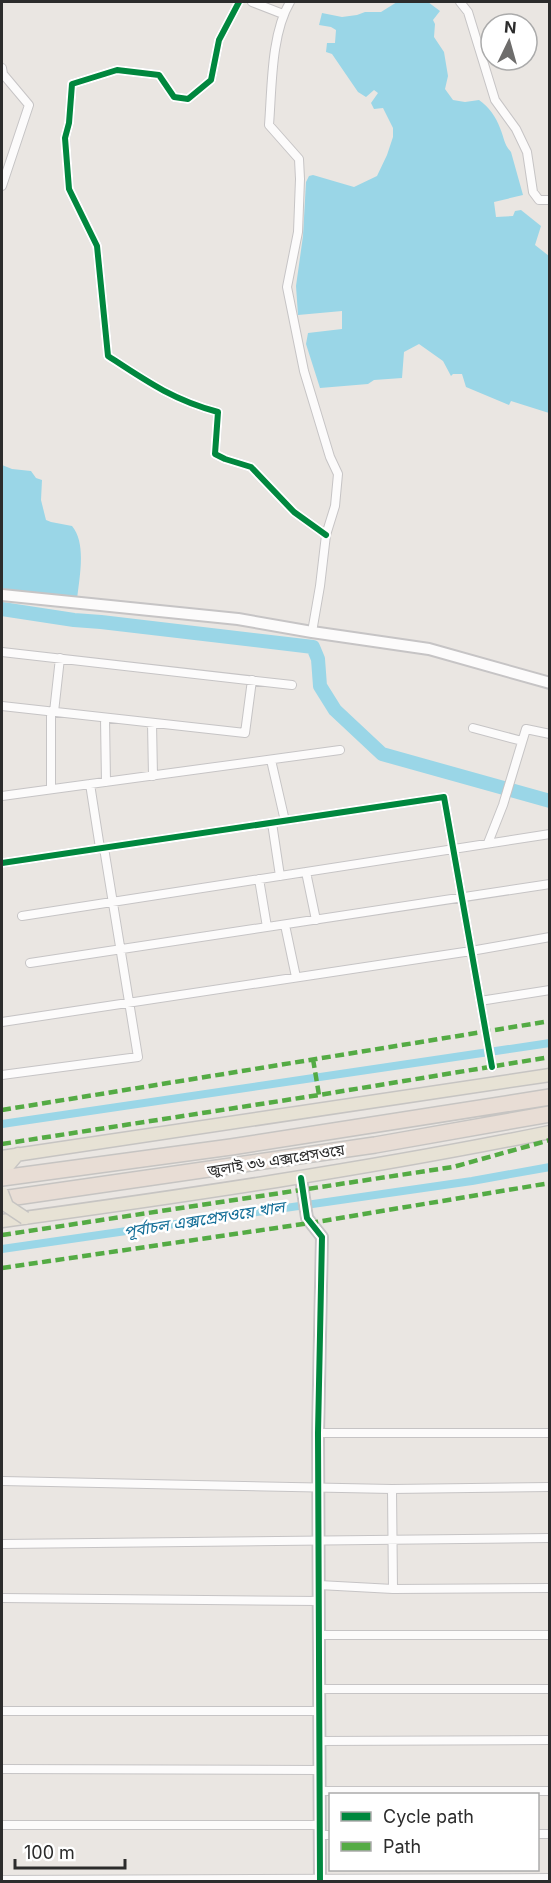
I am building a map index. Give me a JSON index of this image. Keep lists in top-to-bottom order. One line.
{"streets":{"highway":["জুলাই ৩৬ এক্সপ্রেসওয়ে"]},"water":["পূর্বাচল এক্সপ্রেসওয়ে খাল"],"legend":["Cycle path","Path"],"scale_bar":"100 m","north":"top"}
